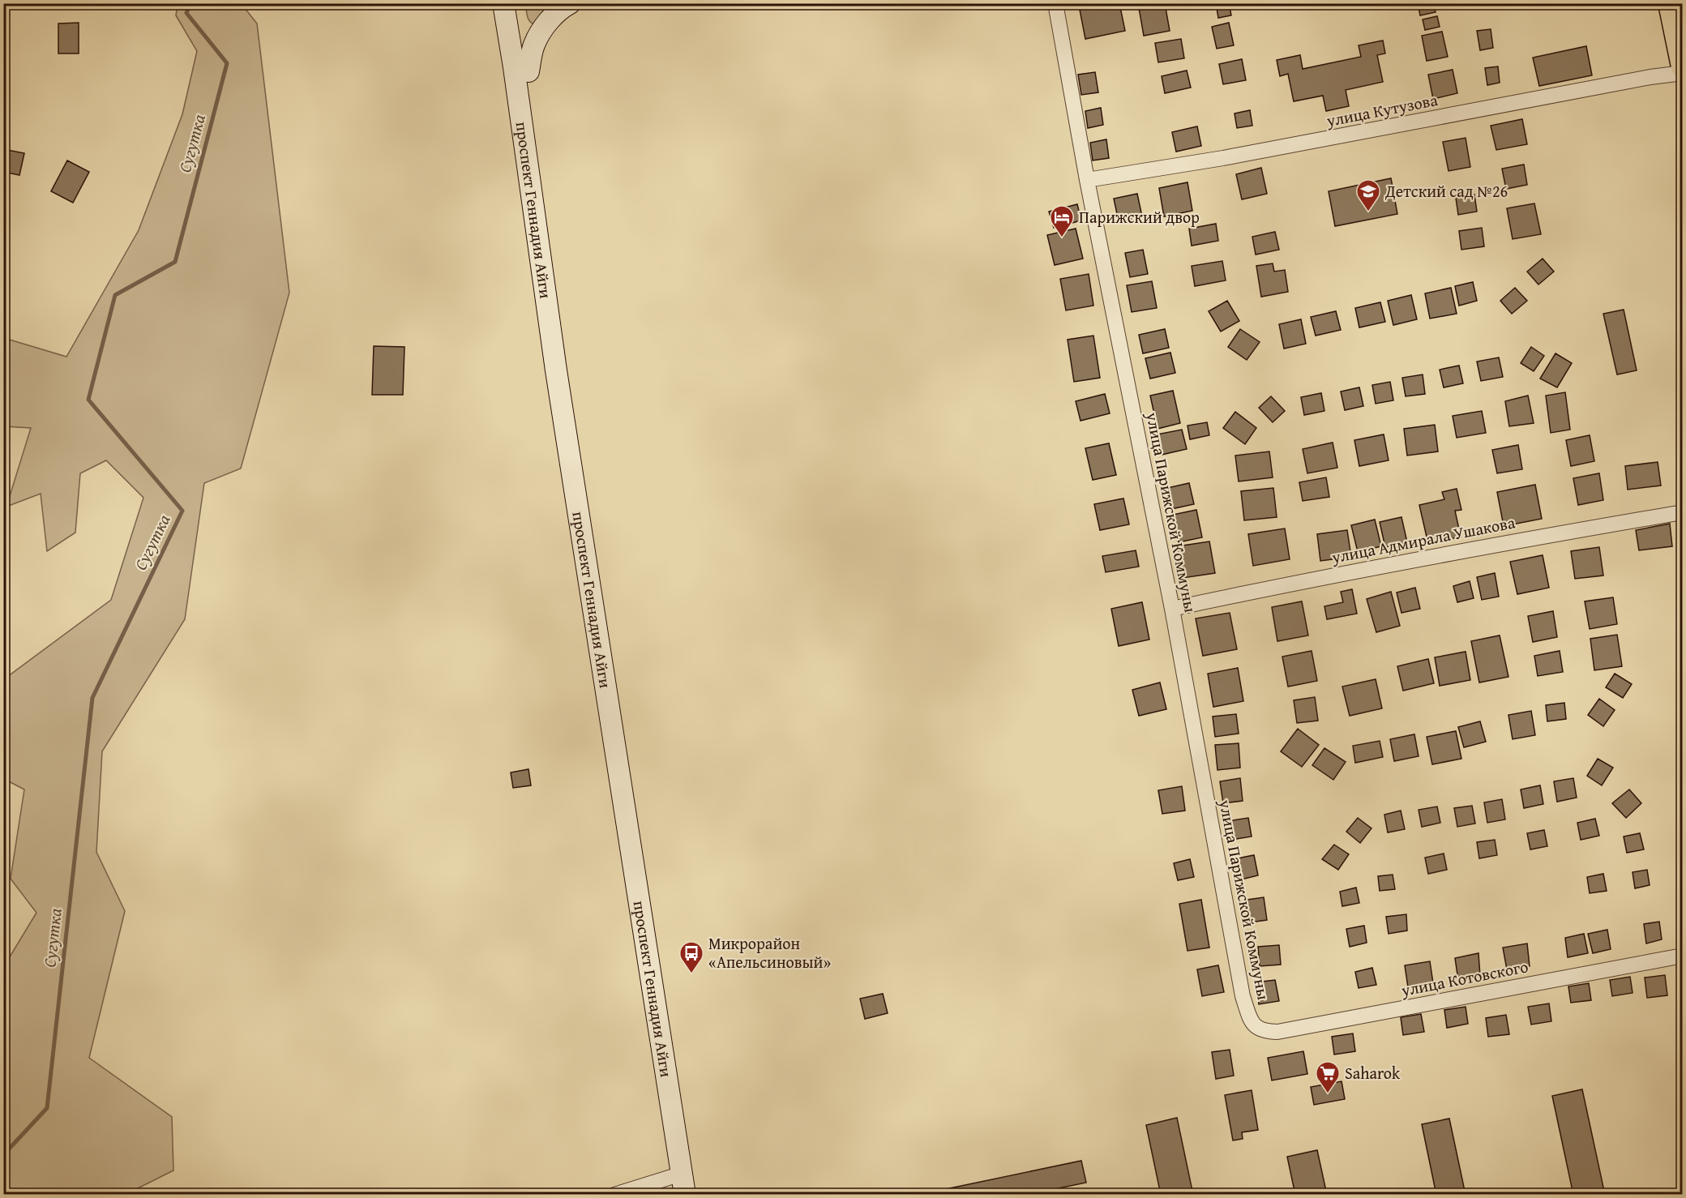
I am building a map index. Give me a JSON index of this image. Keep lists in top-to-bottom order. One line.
{"streets":{"main road":["проспект Геннадия Айги"],"street":["улица Кутузова","улица Парижской Коммуны","улица Адмирала Ушакова","улица Котовского"]},"crossings":[["улица Кутузова","улица Парижской Коммуны"],["улица Парижской Коммуны","улица Адмирала Ушакова"],["улица Парижской Коммуны","улица Котовского"]],"water":["Сугутка"],"places":{"school or university":["Детский сад №26"],"hotel":["Парижский двор"],"bus stop":["Микрорайон «Апельсиновый»"],"supermarket":["Saharok"]}}
